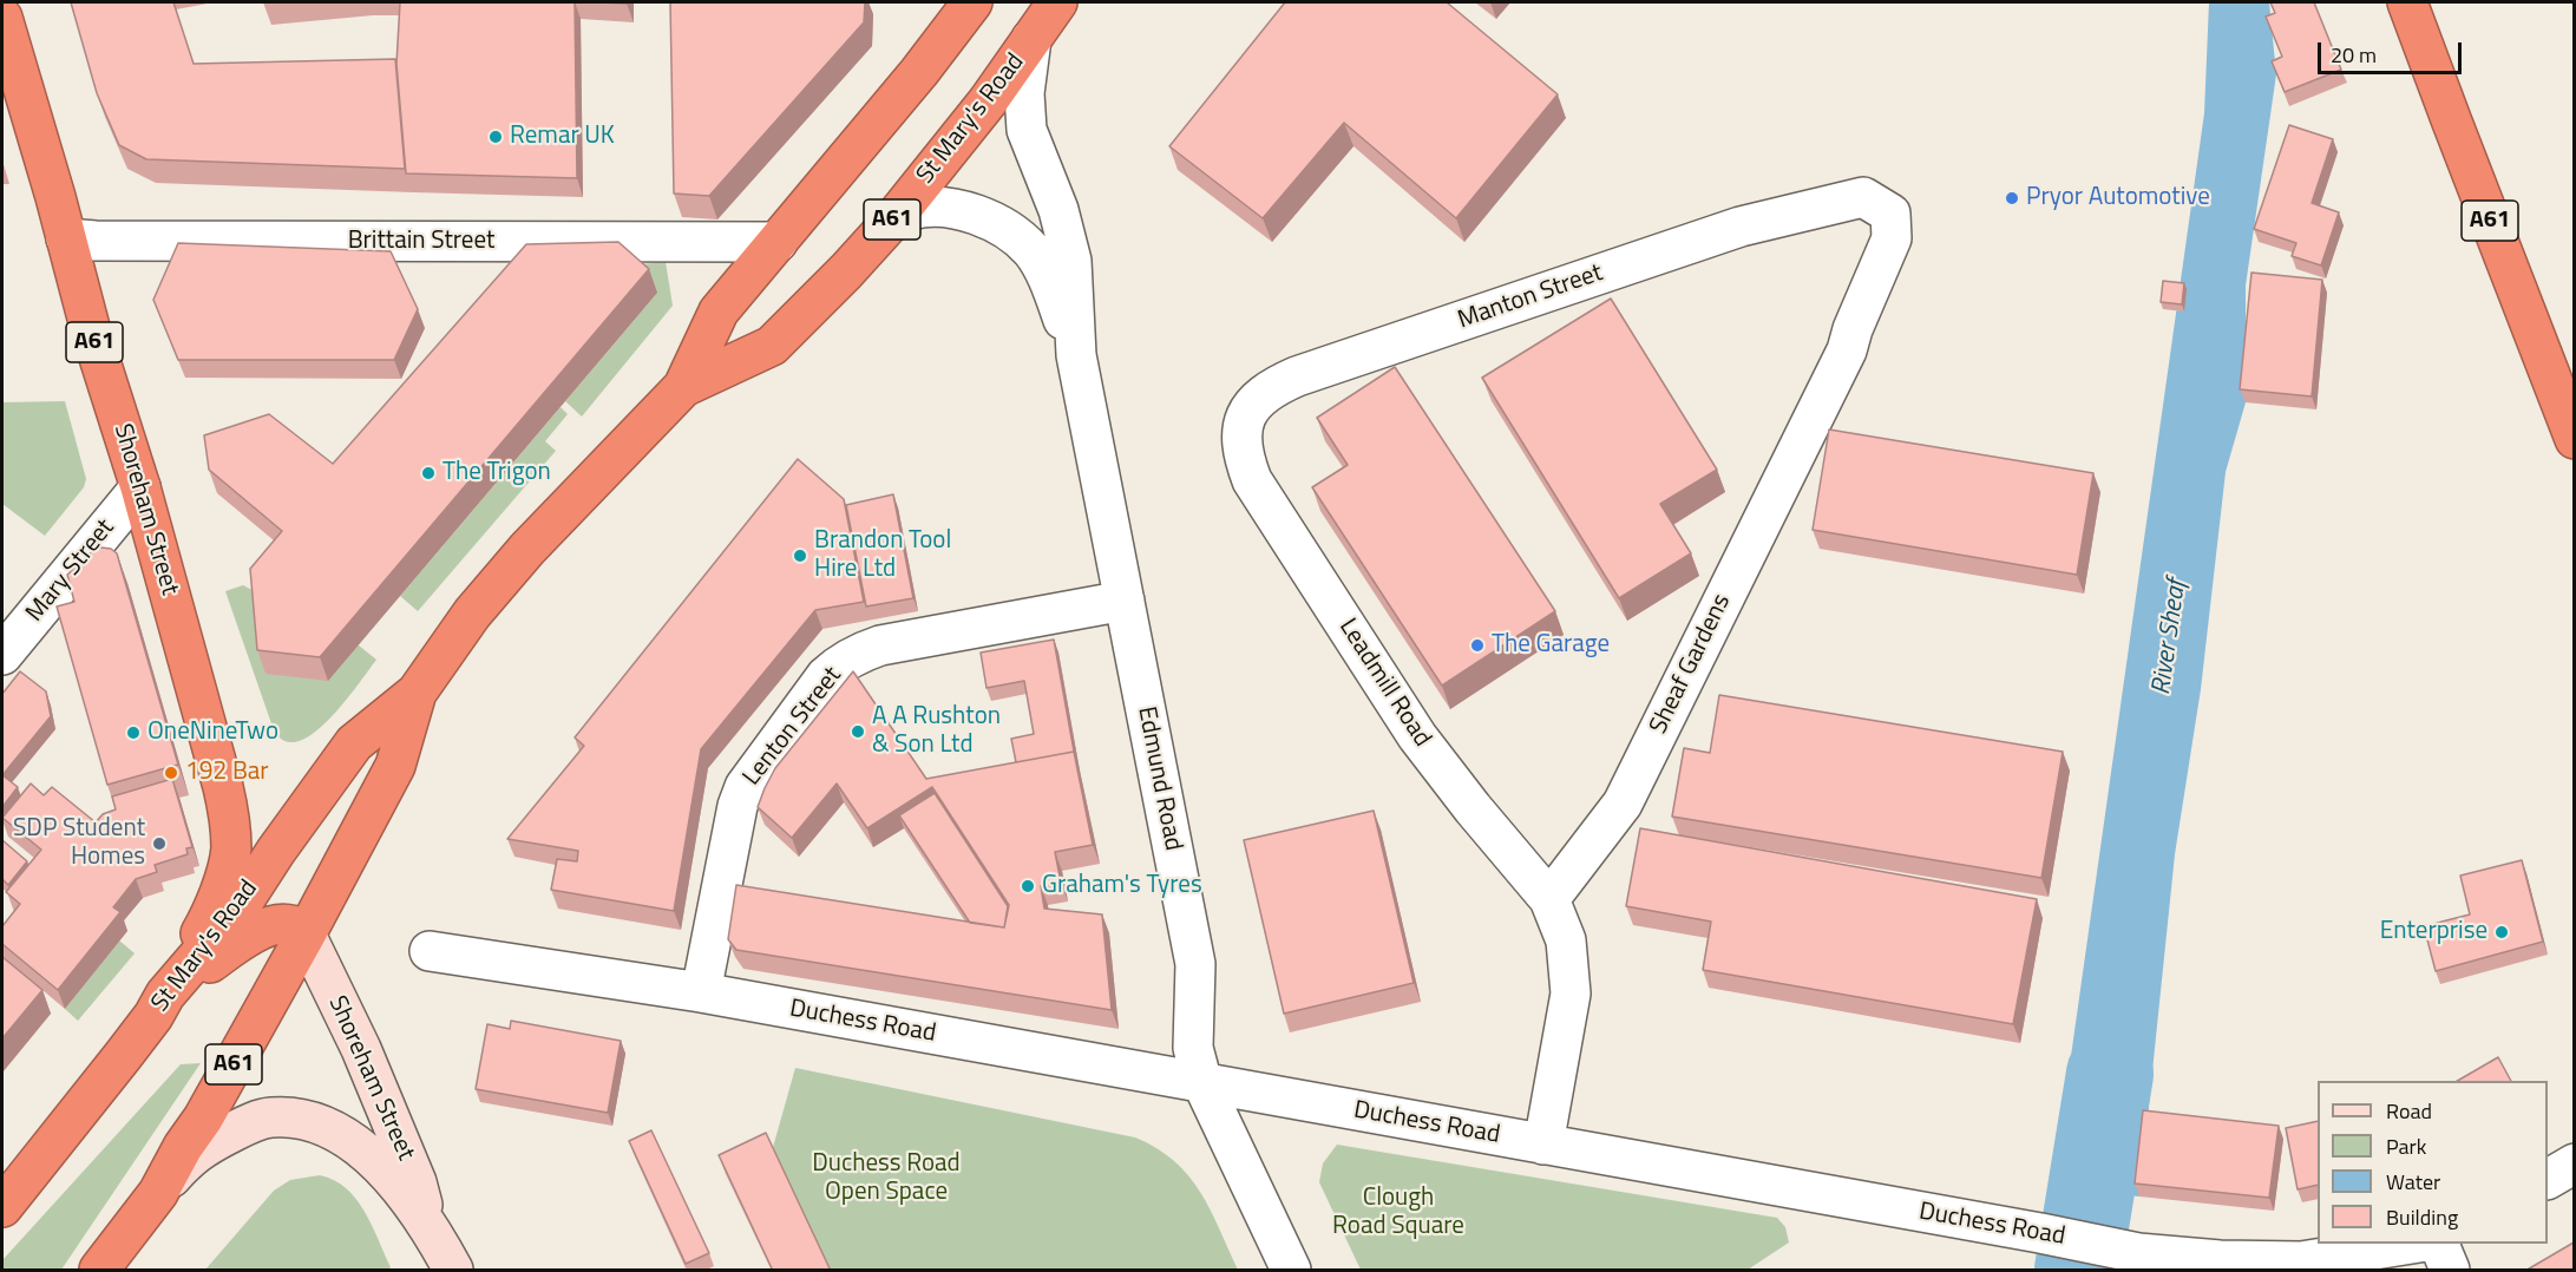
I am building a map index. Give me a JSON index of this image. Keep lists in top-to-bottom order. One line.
{"streets":{"highway":["St Mary's Road","A61","Shoreham Street"],"street":["Brittain Street","Manton Street","Mary Street","Sheaf Gardens","Leadmill Road","Lenton Street","Edmund Road","Duchess Road"]},"crossings":[["St Mary's Road","A61"],["St Mary's Road","Brittain Street"],["St Mary's Road","Shoreham Street"],["St Mary's Road","Edmund Road"],["A61","Shoreham Street"],["Brittain Street","Shoreham Street"],["Manton Street","Sheaf Gardens"],["Manton Street","Leadmill Road"],["Shoreham Street","Mary Street"],["Sheaf Gardens","Leadmill Road"],["Lenton Street","Edmund Road"],["Lenton Street","Duchess Road"],["Edmund Road","Duchess Road"]],"water":["River Sheaf"],"parks":["Duchess Road Open Space","Clough Road Square"],"places":["Remar UK","Pryor Automotive","The Trigon","Brandon Tool Hire Ltd","The Garage","A A Rushton & Son Ltd","OneNineTwo","192 Bar","SDP Student Homes","Graham's Tyres","Enterprise"],"legend":["Road","Park","Water","Building"],"scale_bar":"20 m"}
